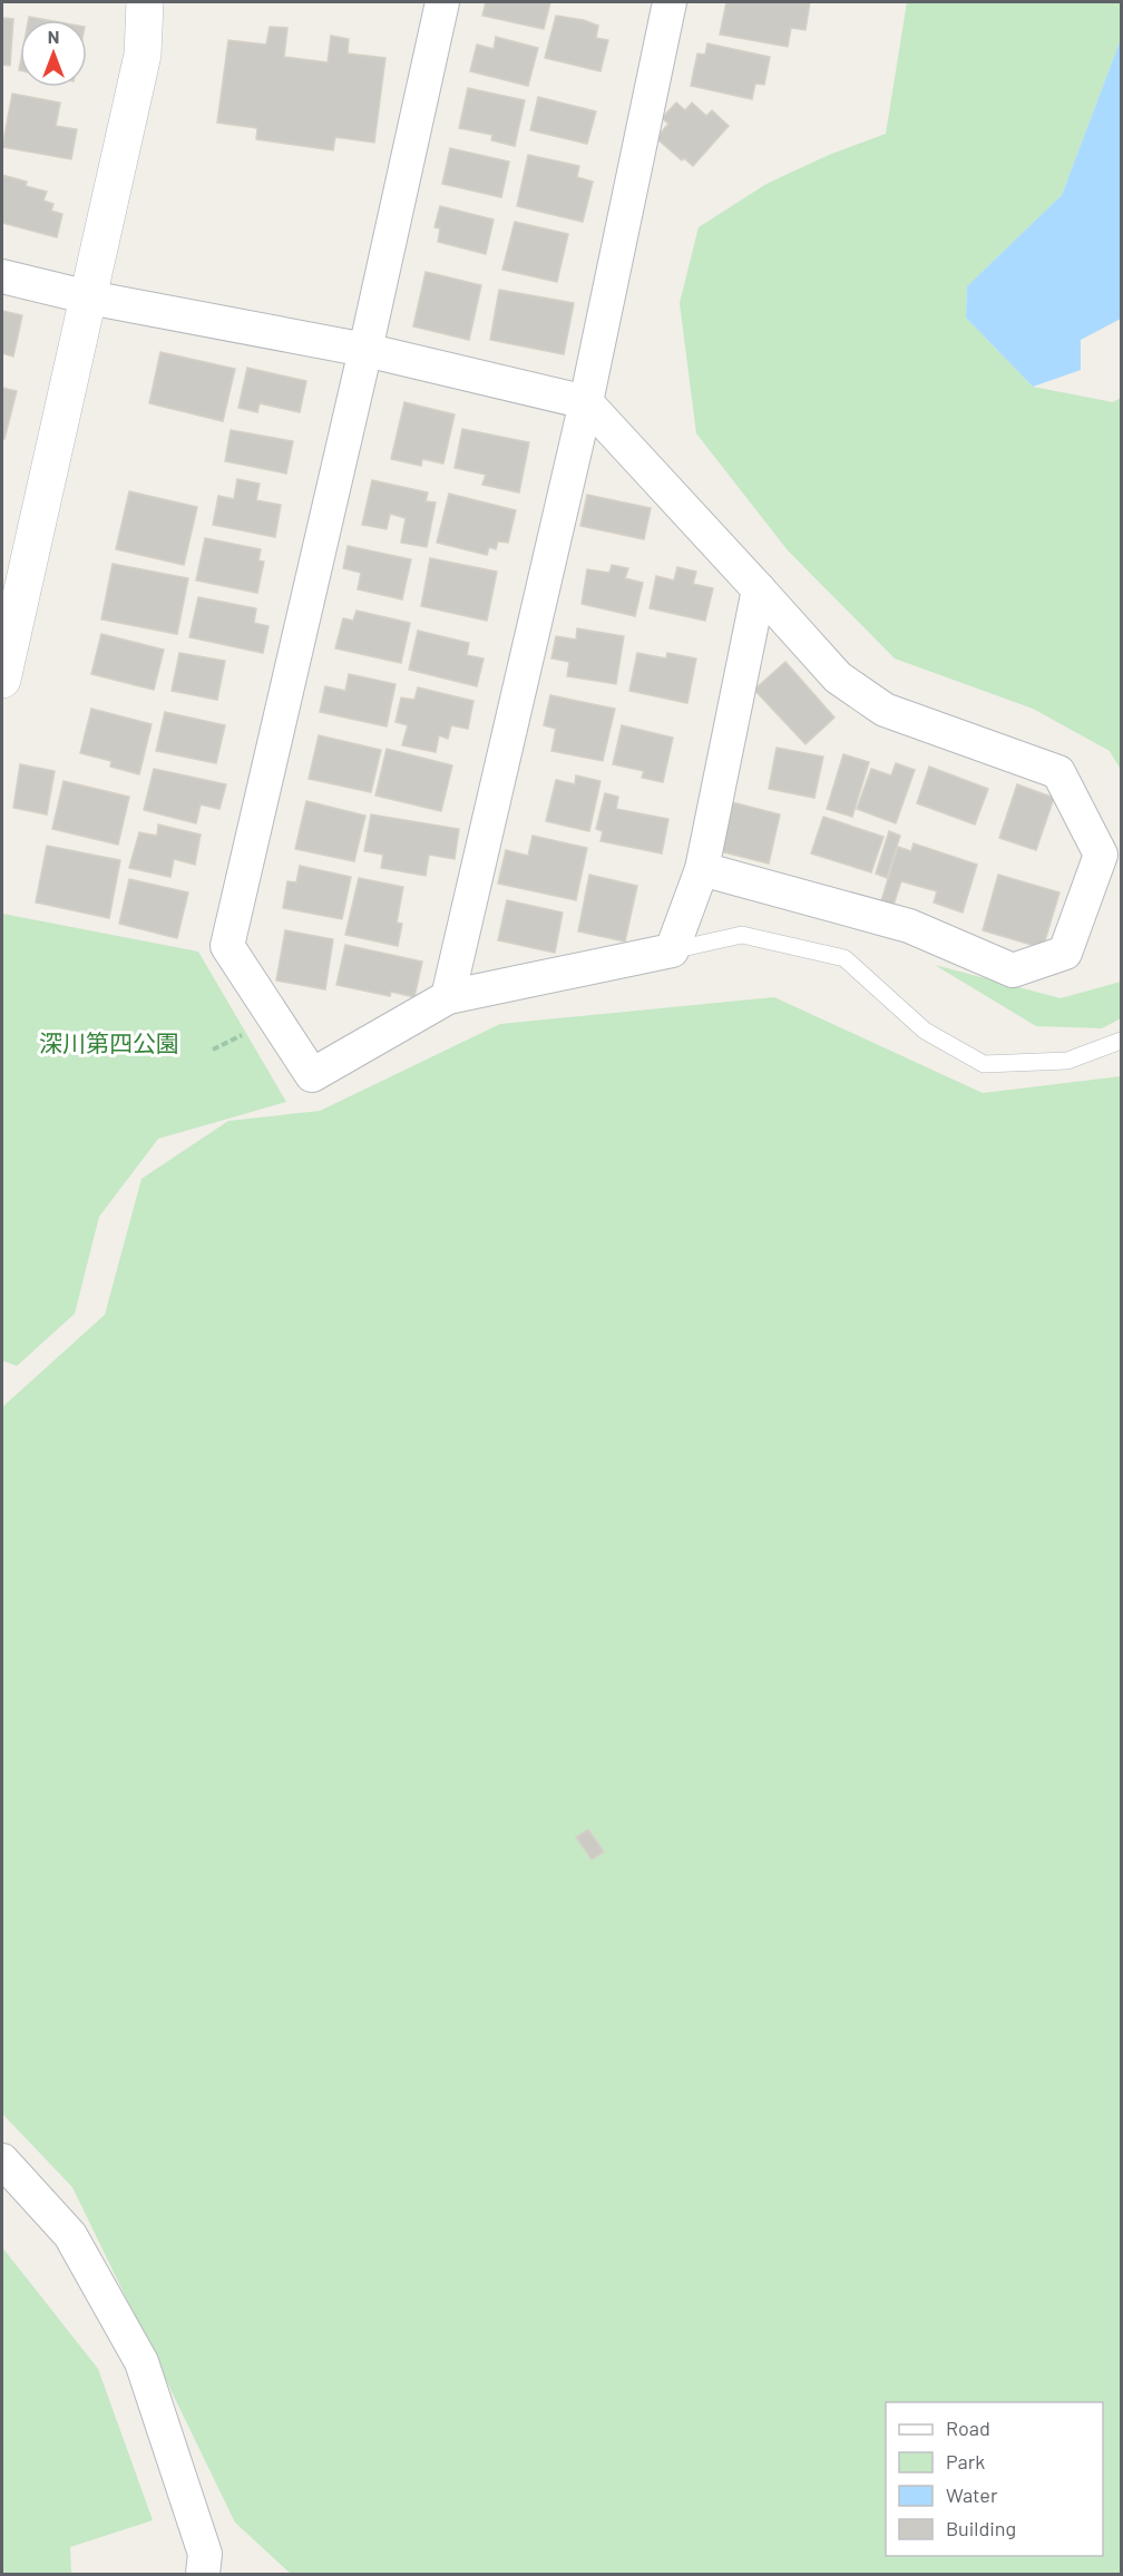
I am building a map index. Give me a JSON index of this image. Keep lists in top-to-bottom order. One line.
{"parks":["深川第四公園"],"legend":["Road","Park","Water","Building"],"north":"top"}
